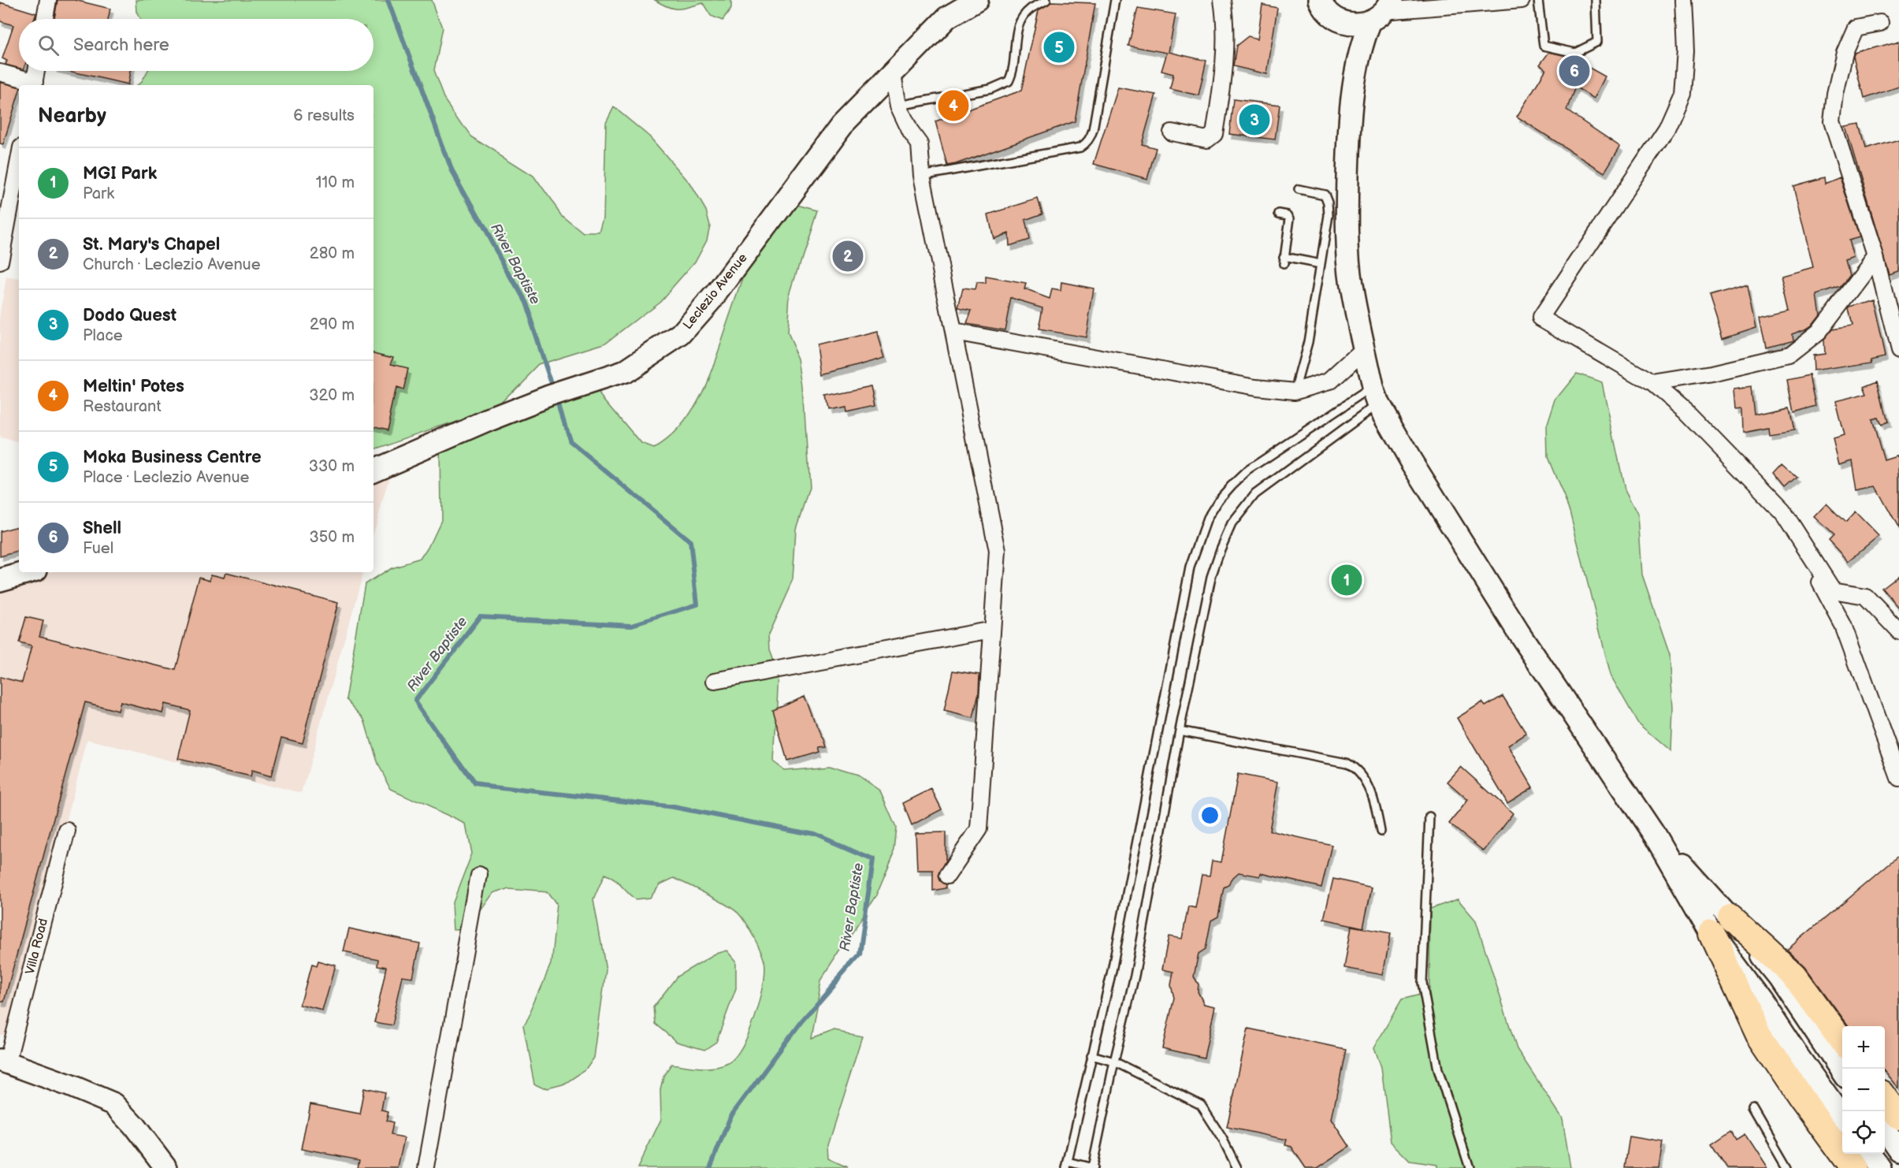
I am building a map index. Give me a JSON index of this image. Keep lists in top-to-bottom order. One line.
{"streets":{"main road":["Leclezio Avenue"],"street":["Villa Road"]},"water":["River Baptiste"],"page":{"search":"Search here","pins":["5","6","4","3","2","1"],"heading":["Nearby","6 results"],"list":[{"mark":"1","name":"MGI Park","note":"Park","value":"110 m"},{"mark":"2","name":"St. Mary's Chapel","note":"Church · Leclezio Avenue","value":"280 m"},{"mark":"3","name":"Dodo Quest","note":"Place","value":"290 m"},{"mark":"4","name":"Meltin' Potes","note":"Restaurant","value":"320 m"},{"mark":"5","name":"Moka Business Centre","note":"Place · Leclezio Avenue","value":"330 m"},{"mark":"6","name":"Shell","note":"Fuel","value":"350 m"}],"map_buttons":["+","−"]}}
